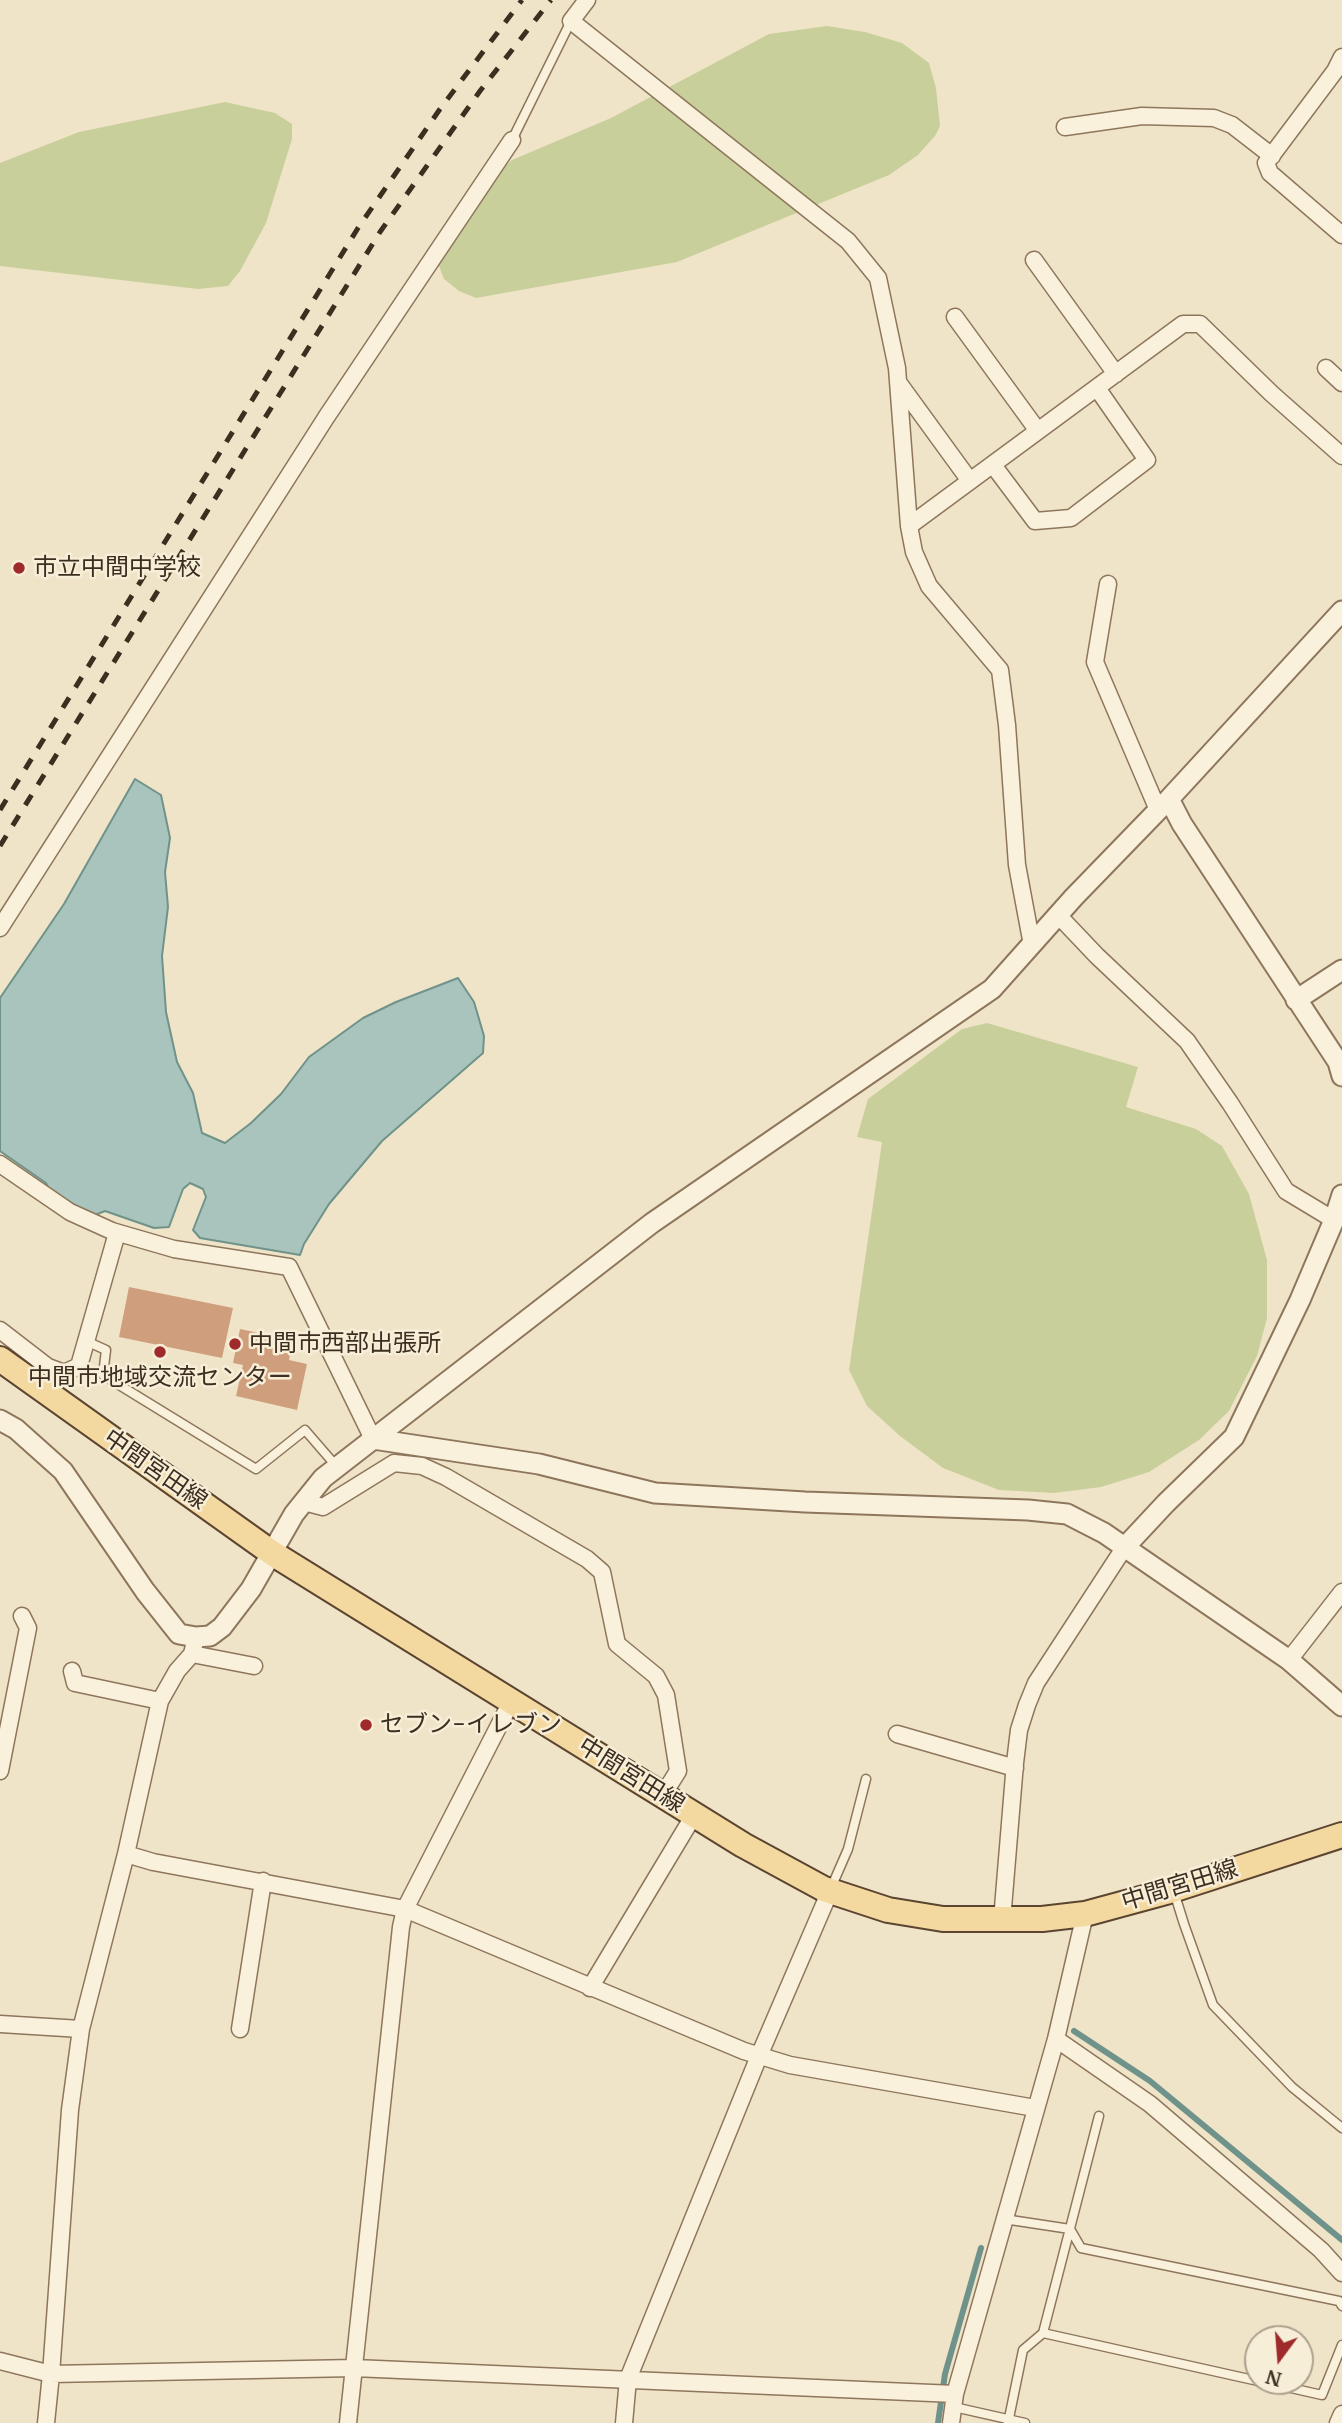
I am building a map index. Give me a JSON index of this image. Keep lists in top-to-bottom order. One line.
{"streets":{"main road":["中間宮田線"]},"places":["市立中間中学校","中間市西部出張所","中間市地域交流センター","セブン-イレブン"],"north":"bottom"}
